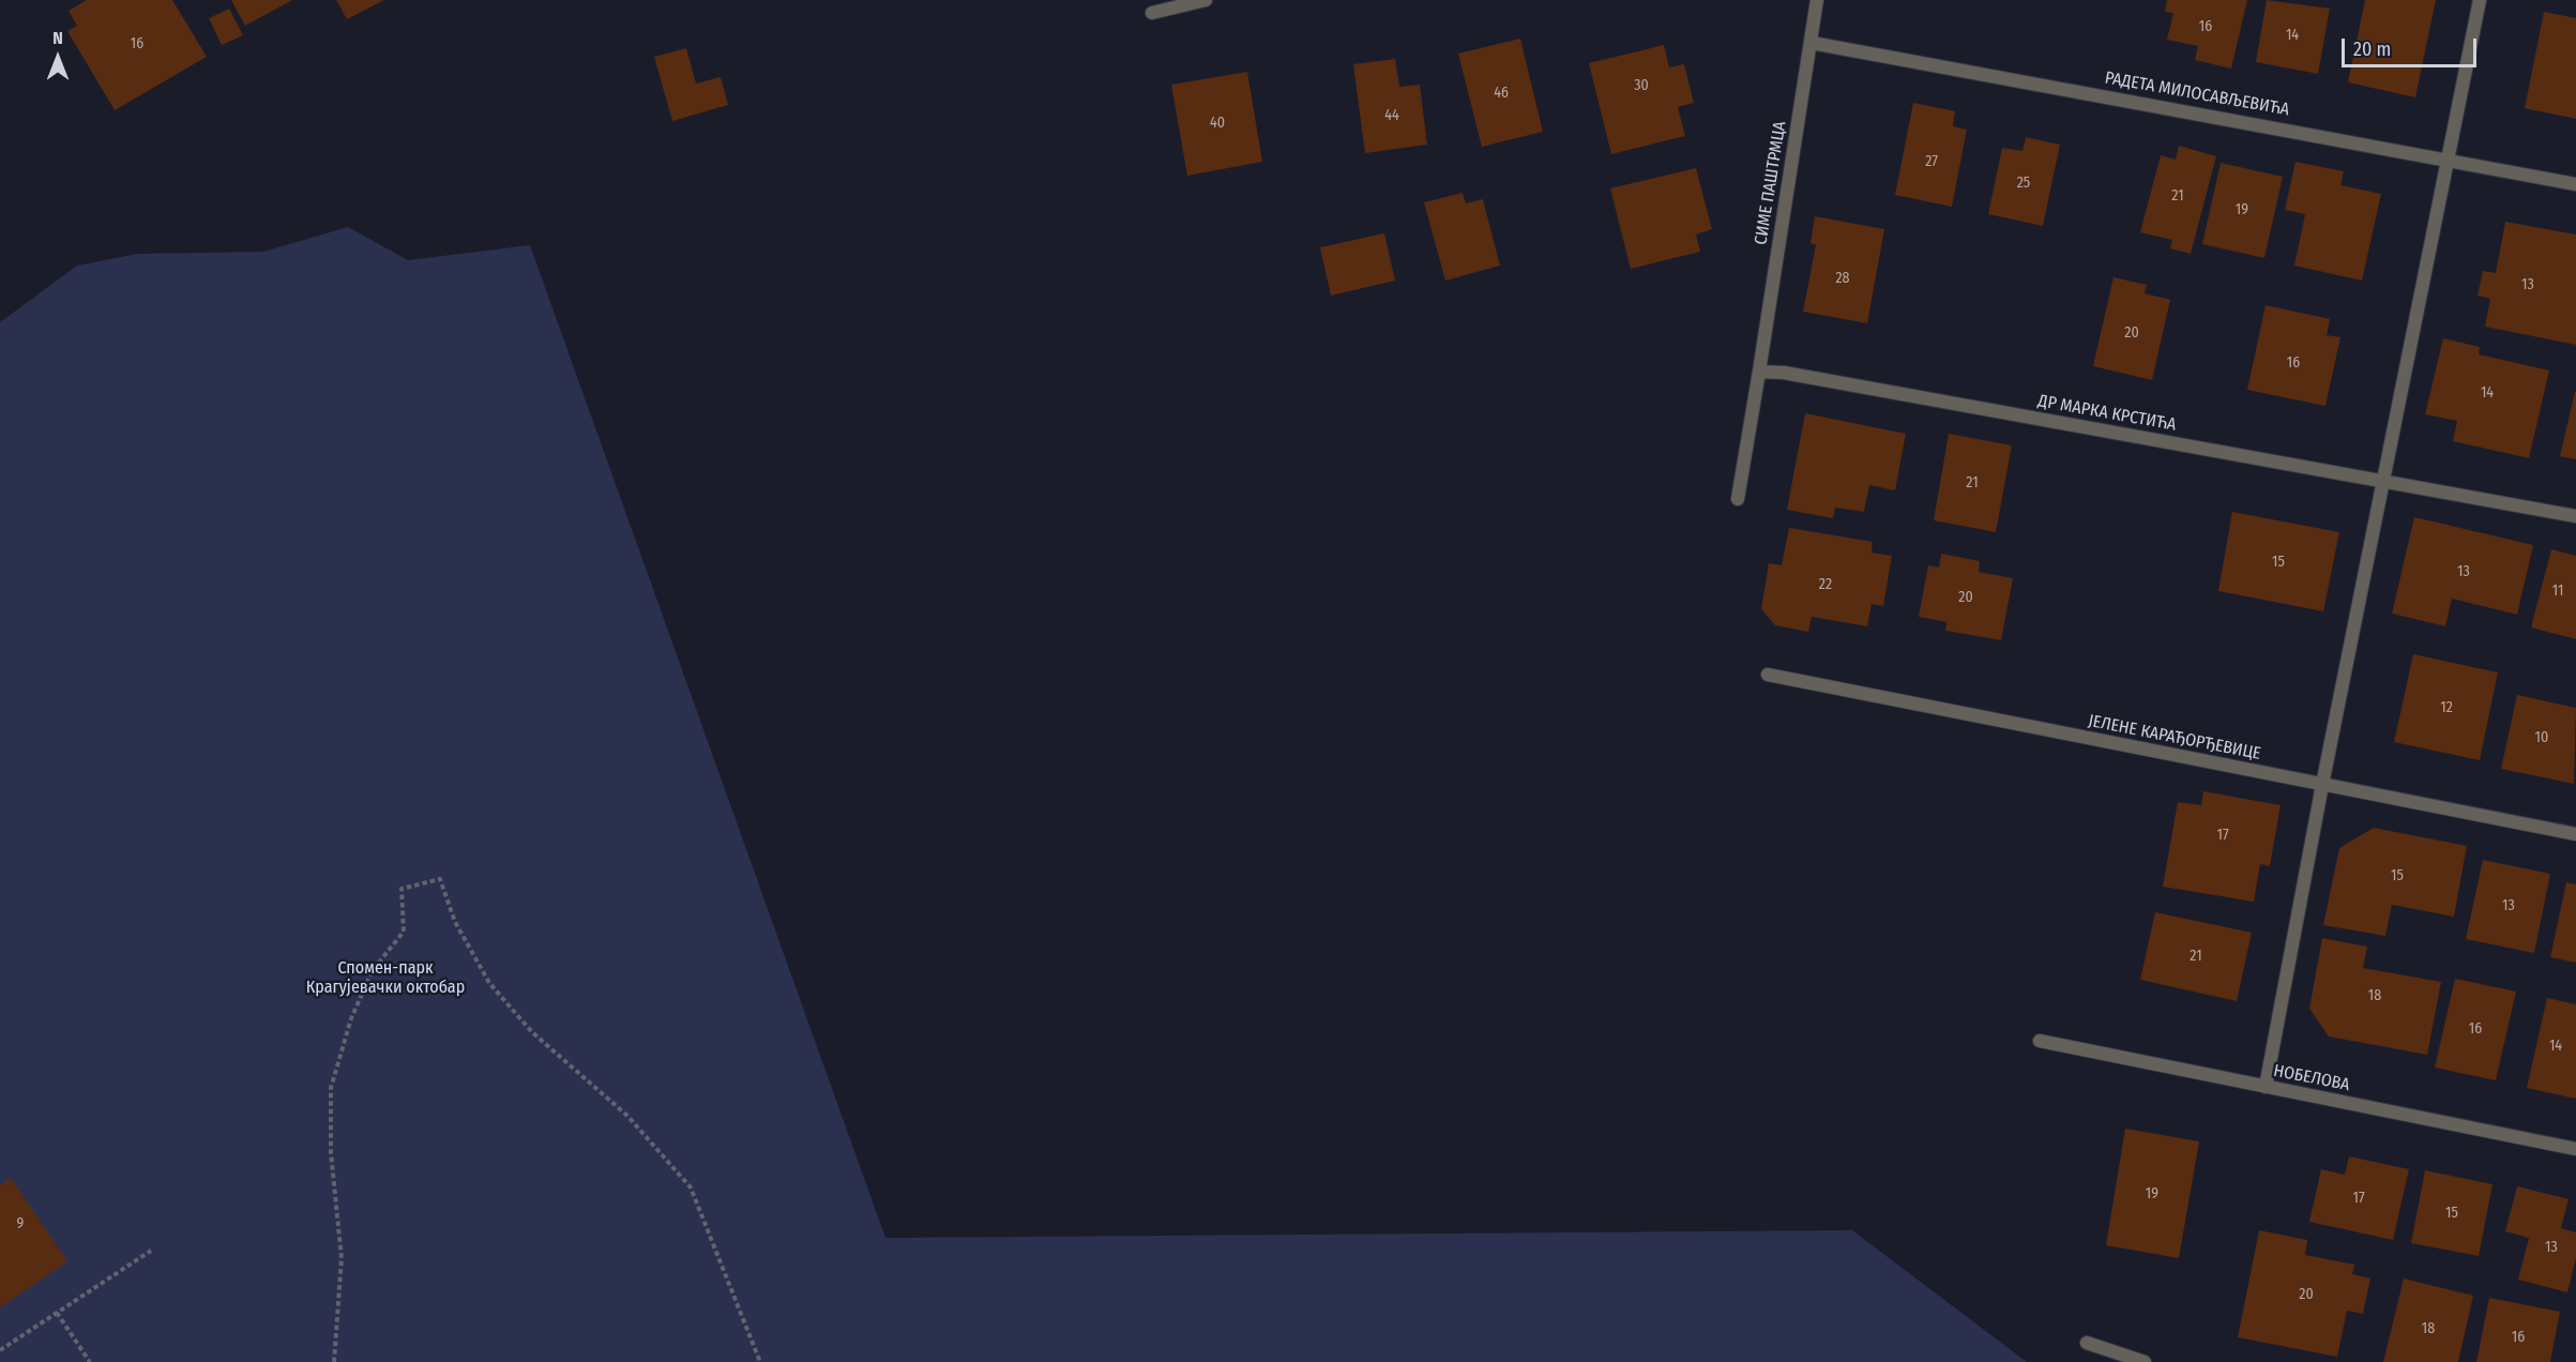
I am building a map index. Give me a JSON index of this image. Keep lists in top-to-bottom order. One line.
{"streets":{"street":["РАДЕТА МИЛОСАВЉЕВИЋА","СИМЕ ПАШТРМЦА","ДР МАРКА КРСТИЋА","ЈЕЛЕНЕ КАРАЂОРЂЕВИЦЕ","НОБЕЛОВА"]},"crossings":[["РАДЕТА МИЛОСАВЉЕВИЋА","СИМЕ ПАШТРМЦА"],["СИМЕ ПАШТРМЦА","ДР МАРКА КРСТИЋА"]],"parks":["Спомен-парк Крагујевачки октобар"],"house_numbers":["16","14","16","30","46","44","40","27","25","21","19","28","13","20","16","14","21","15","13","22","11","20","12","10","17","15","13","21","18","16","14","19","17","15","9","13","20","18","16"],"scale_bar":"20 m","north":"top"}
